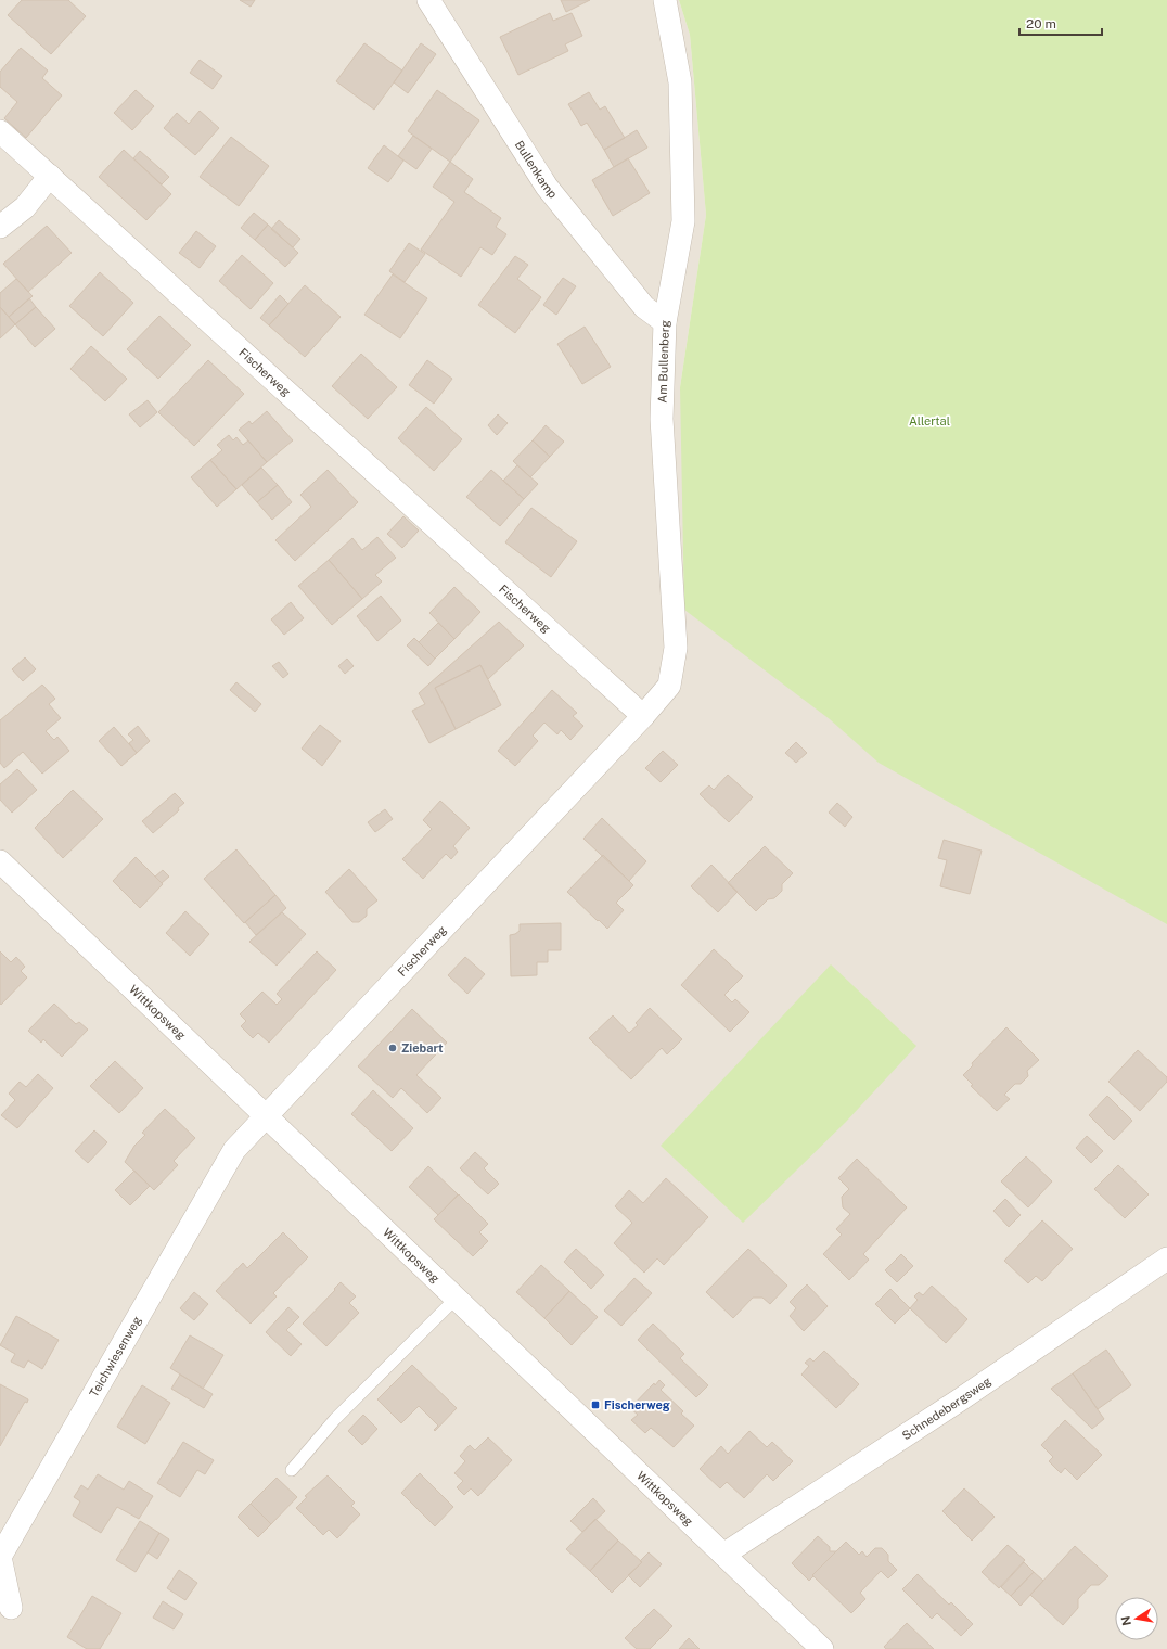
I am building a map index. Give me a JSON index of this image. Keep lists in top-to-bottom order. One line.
{"streets":{"street":["Bullenkamp","Am Bullenberg","Fischerweg","Wittkopsweg","Teichwiesenweg","Schnedebergsweg"]},"crossings":[["Bullenkamp","Am Bullenberg"],["Am Bullenberg","Fischerweg"],["Fischerweg","Wittkopsweg"],["Fischerweg","Teichwiesenweg"],["Wittkopsweg","Teichwiesenweg"],["Wittkopsweg","Schnedebergsweg"]],"parks":["Allertal"],"places":{"other":["Ziebart"],"transit":["Fischerweg"]},"scale_bar":"20 m","north":"left"}
